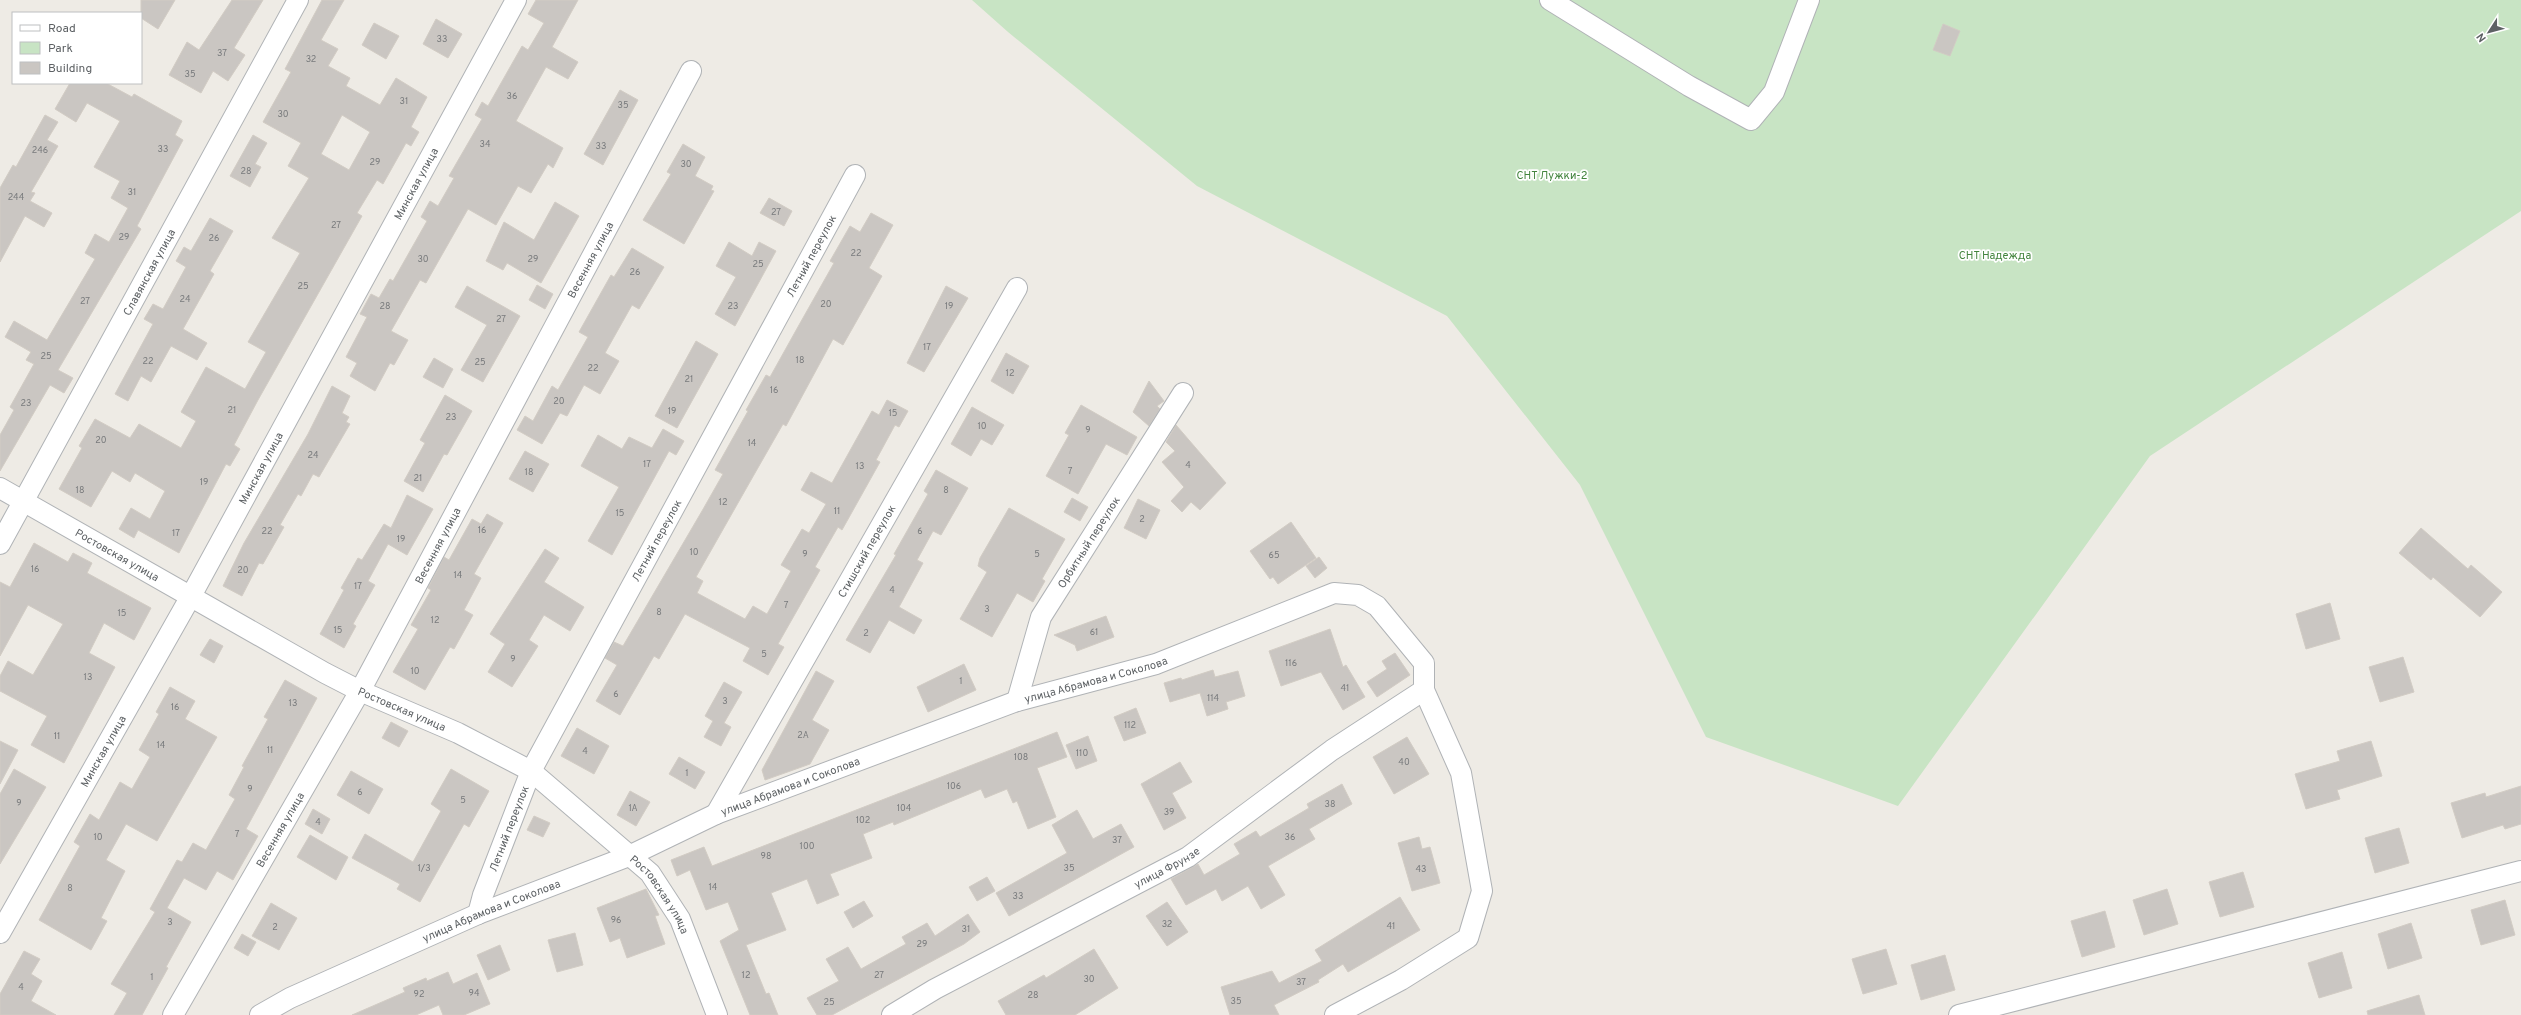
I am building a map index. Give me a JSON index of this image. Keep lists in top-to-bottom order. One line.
{"streets":{"street":["Минская улица","Летний переулок","Весенняя улица","Славянская улица","Орбитный переулок","Стишский переулок","Ростовская улица","улица Абрамова и Соколова","улица Фрунзе"]},"crossings":[["Минская улица","Ростовская улица"],["Летний переулок","Ростовская улица"],["Летний переулок","улица Абрамова и Соколова"],["Весенняя улица","Ростовская улица"],["Славянская улица","Ростовская улица"],["Орбитный переулок","улица Абрамова и Соколова"],["Стишский переулок","улица Абрамова и Соколова"],["Ростовская улица","улица Абрамова и Соколова"],["улица Абрамова и Соколова","улица Фрунзе"]],"parks":["СНТ Лужки-2","СНТ Надежда"],"house_numbers":["33","37","32","35","36","31","35","30","34","33","33","246","29","30","28","31","244","27","27","29","26","22","30","29","25","26","25","24","27","20","28","23","19","27","17","25","18","22","25","22","12","21","16","20","23","21","19","15","23","10","9","20","14","24","17","4","13","7","18","21","19","18","8","12","11","15","2","16","22","6","17","19","10","9","5","65","16","20","14","17","4","7","3","8","15","12","15","61","2","5","9","116","10","13","1","41","6","114","3","13","16","112","2А","11","14","11","4","110","108","40","1","106","9","6","5","9","38","1А","104","39","102","4","7","10","36","37","100","98","1/3","35","43","14","8","33","96","3","32","41","2","31","29","12","27","1","30","37","4","94","92","28","35","25"],"legend":["Road","Park","Building"],"north":"bottom left"}
